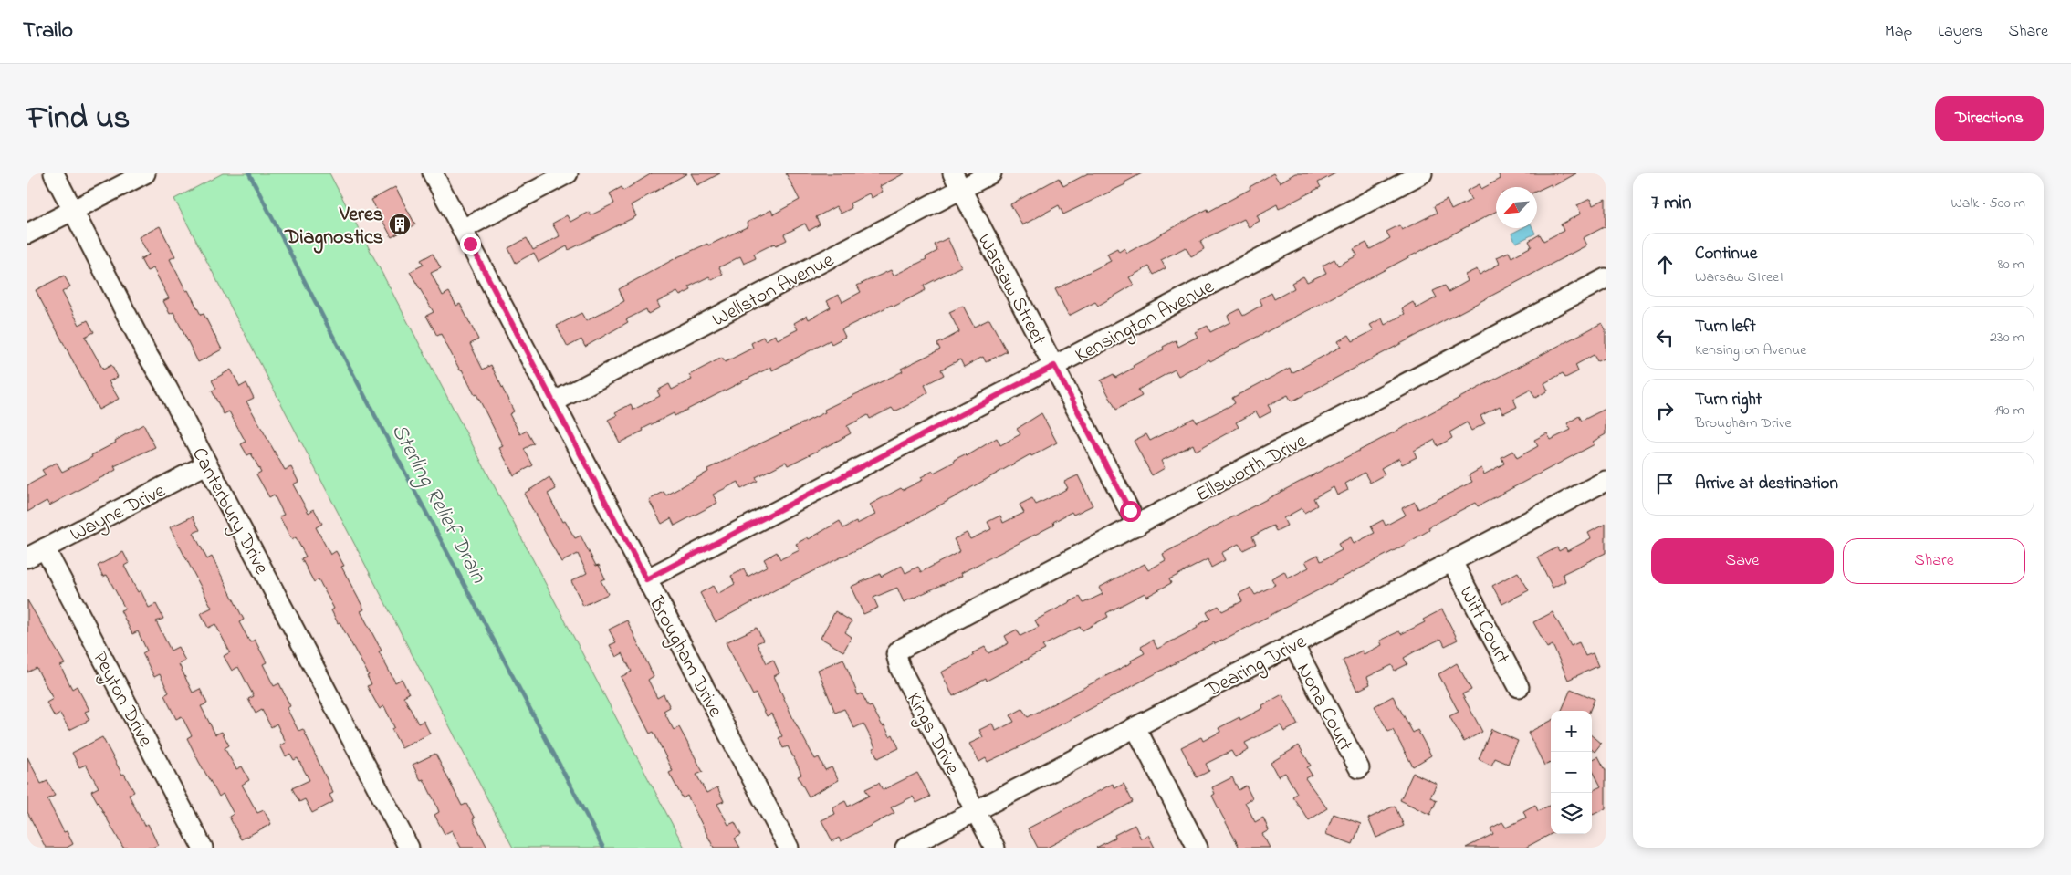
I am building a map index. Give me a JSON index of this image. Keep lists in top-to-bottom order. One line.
{"streets":{"street":["Wellston Avenue","Warsaw Street","Kensington Avenue","Ellsworth Drive","Canterbury Drive","Wayne Drive","Witt Court","Brougham Drive","Dearing Drive","Peyton Drive","Nona Court","Kings Drive"]},"crossings":[["Wellston Avenue","Warsaw Street"],["Wellston Avenue","Brougham Drive"],["Warsaw Street","Kensington Avenue"],["Warsaw Street","Ellsworth Drive"],["Kensington Avenue","Brougham Drive"],["Ellsworth Drive","Kings Drive"],["Canterbury Drive","Wayne Drive"],["Wayne Drive","Peyton Drive"],["Witt Court","Dearing Drive"],["Dearing Drive","Nona Court"],["Dearing Drive","Kings Drive"]],"water":["Sterling Relief Drain"],"places":{"building":["Veres Diagnostics"]},"north":"bottom left","page":{"header":"Trailo","nav":["Map","Layers","Share"],"title":"Find us","buttons":["Directions",["Save","Share"]],"heading":["7 min","Walk · 500 m"],"list":[["Continue","Warsaw Street","80 m"],["Turn left","Kensington Avenue","230 m"],["Turn right","Brougham Drive","190 m"],"Arrive at destination"],"map_buttons":["+","−"]}}
